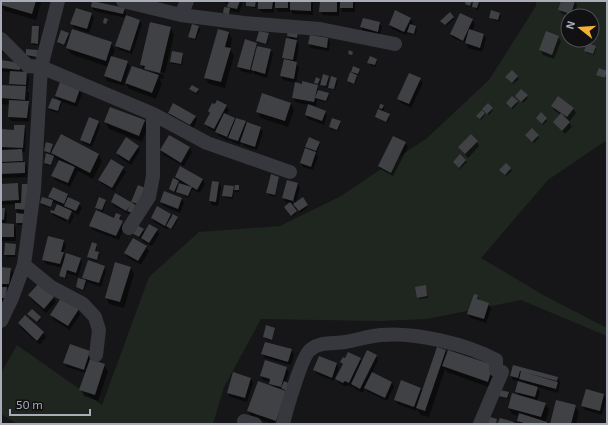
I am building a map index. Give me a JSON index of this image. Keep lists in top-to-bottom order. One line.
{"scale_bar":"50 m","north":"left"}
